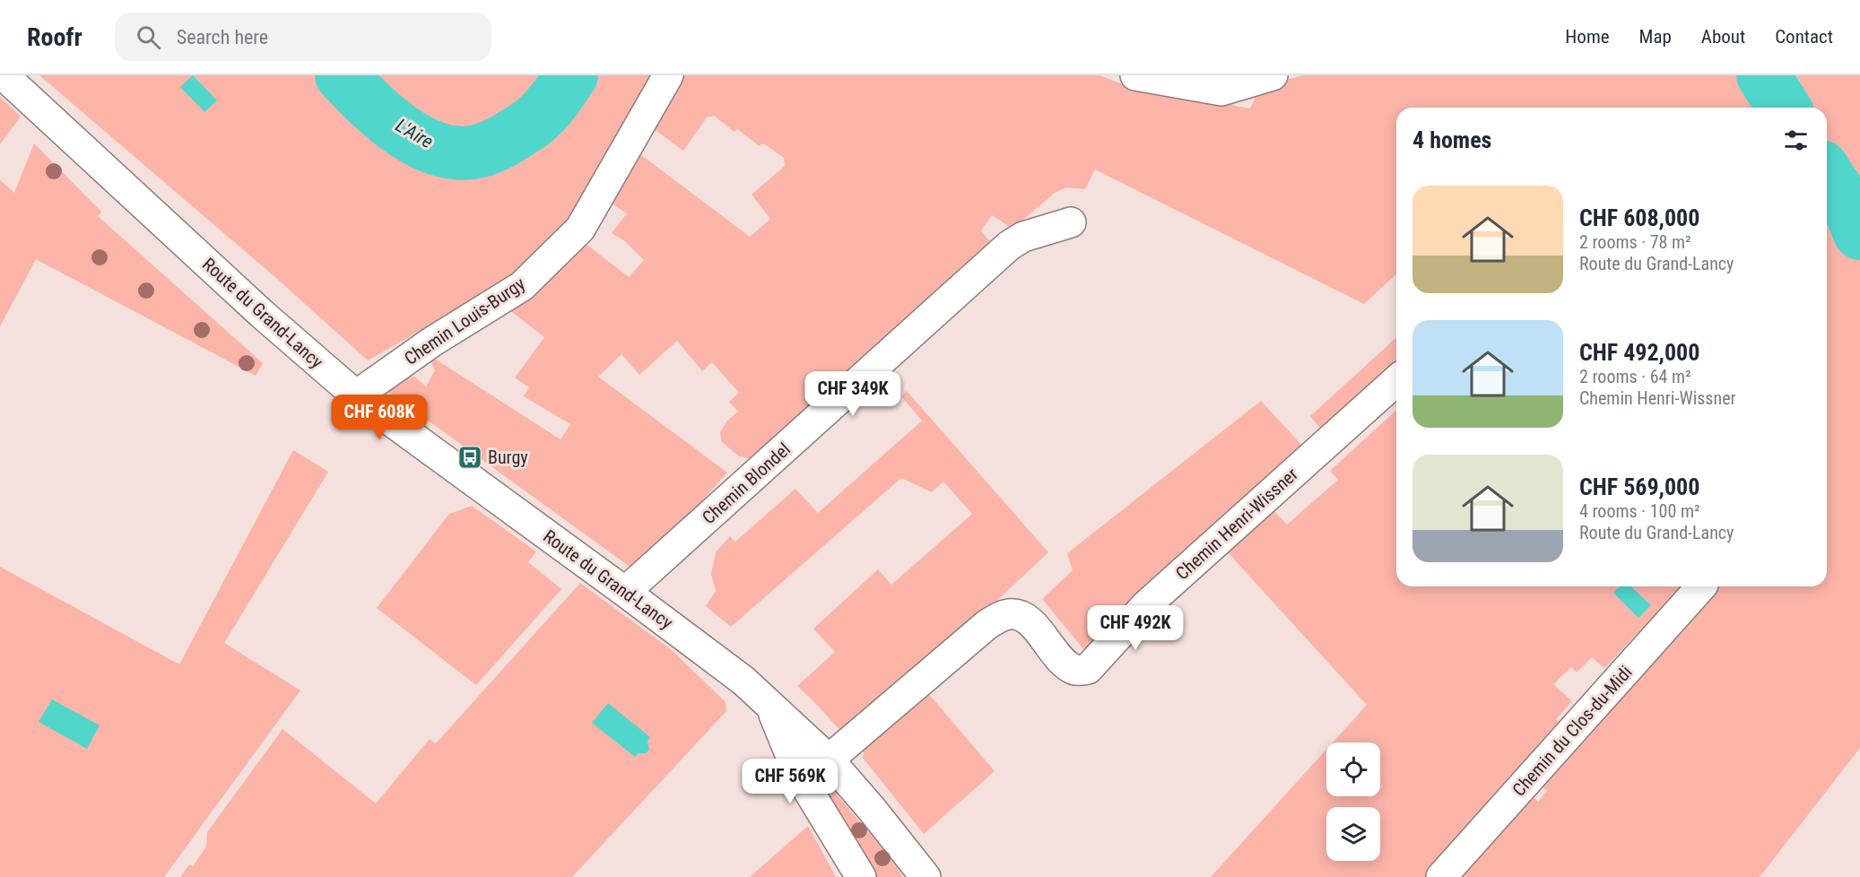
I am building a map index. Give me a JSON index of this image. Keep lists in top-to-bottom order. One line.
{"streets":{"street":["Route du Grand-Lancy","Chemin Louis-Burgy","Chemin Blondel","Chemin Henri-Wissner","Chemin du Clos-du-Midi"]},"crossings":[["Route du Grand-Lancy","Chemin Louis-Burgy"],["Route du Grand-Lancy","Chemin Blondel"],["Route du Grand-Lancy","Chemin Henri-Wissner"]],"water":["L'Aire"],"places":{"bus stop":["Burgy"]},"page":{"header":"Roofr","search":"Search here","nav":["Home","Map","About","Contact"],"heading":"4 homes","list":[{"name":"CHF 608,000","note":"2 rooms · 78 m² · Route du Grand-Lancy"},{"name":"CHF 492,000","note":"2 rooms · 64 m² · Chemin Henri-Wissner"},{"name":"CHF 569,000","note":"4 rooms · 100 m² · Route du Grand-Lancy"}],"price":["CHF 349K","CHF 608K","CHF 492K","CHF 569K"]}}
